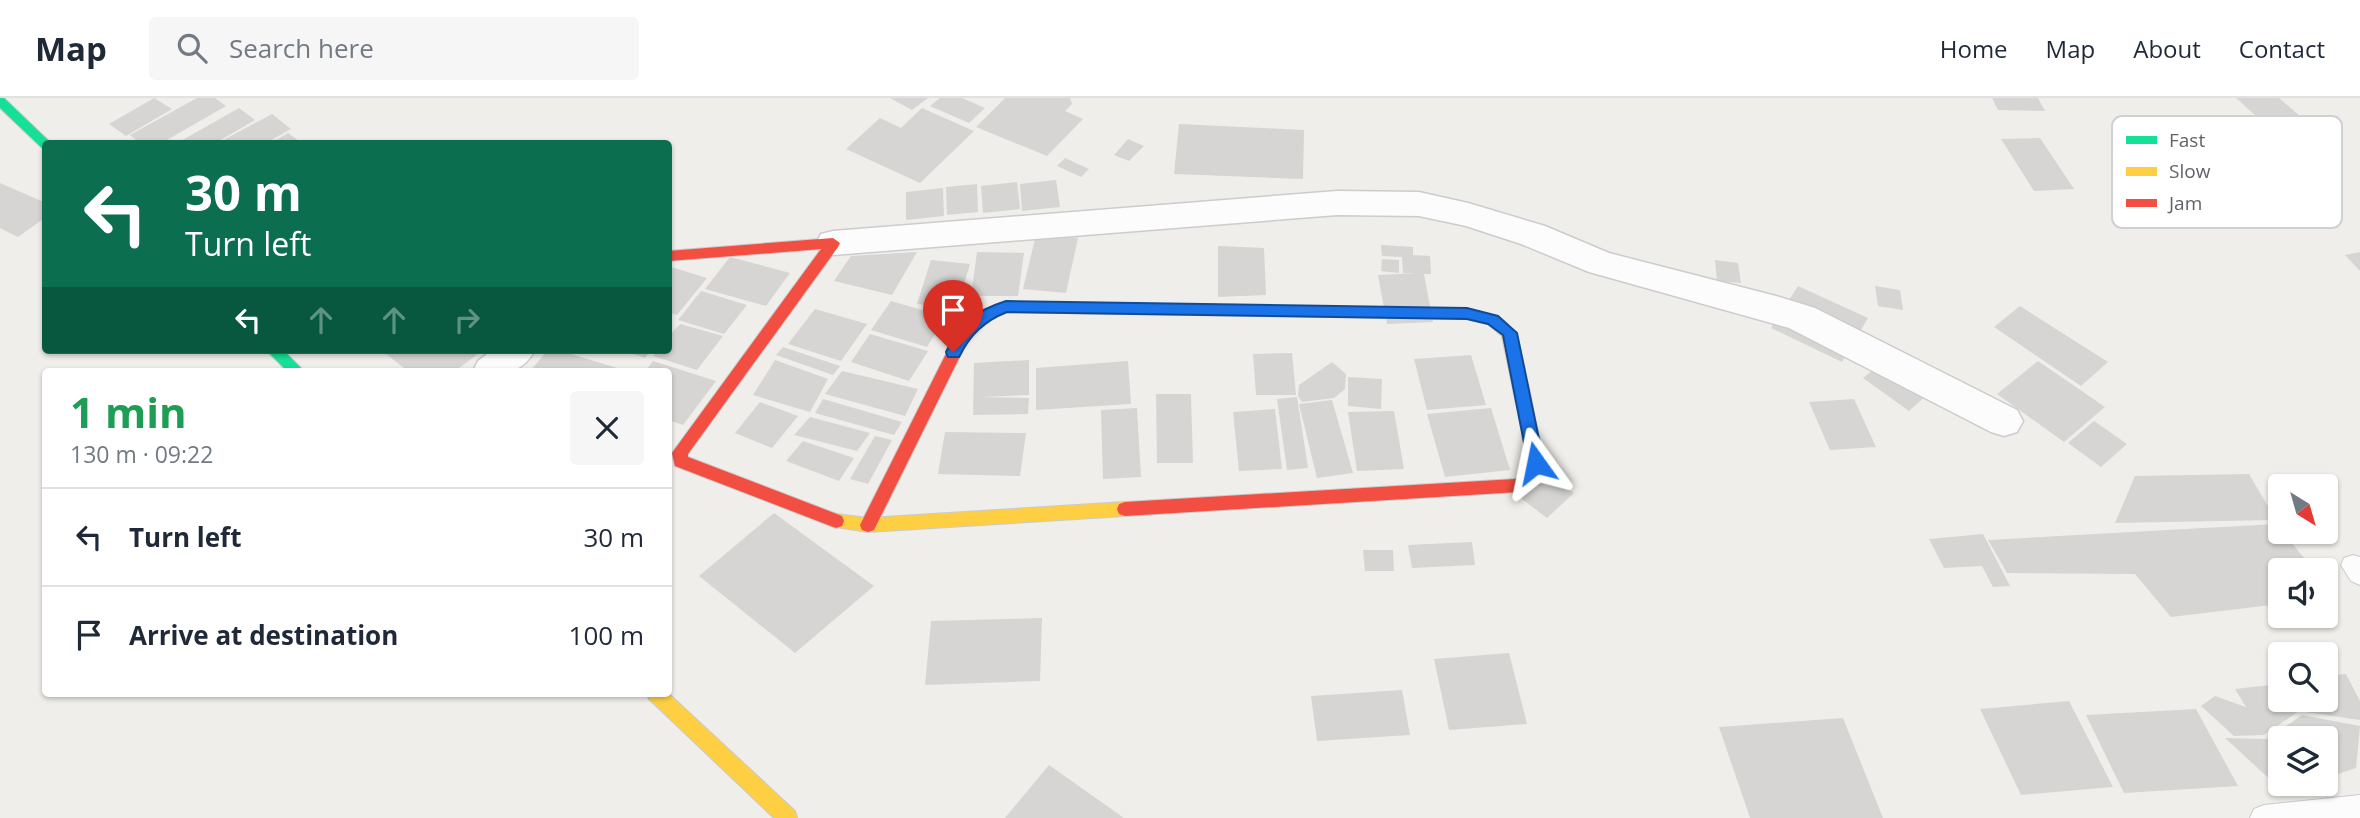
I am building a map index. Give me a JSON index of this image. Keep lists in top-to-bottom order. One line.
{"legend":["Fast","Slow","Jam"],"north":"bottom right","page":{"header":"Map","search":"Search here","nav":["Home","Map","About","Contact"],"turn":["30 m","Turn left"],"heading":["1 min","130 m · 09:22"],"list":[{"name":"Turn left","value":"30 m"},{"name":"Arrive at destination","value":"100 m"}]}}
